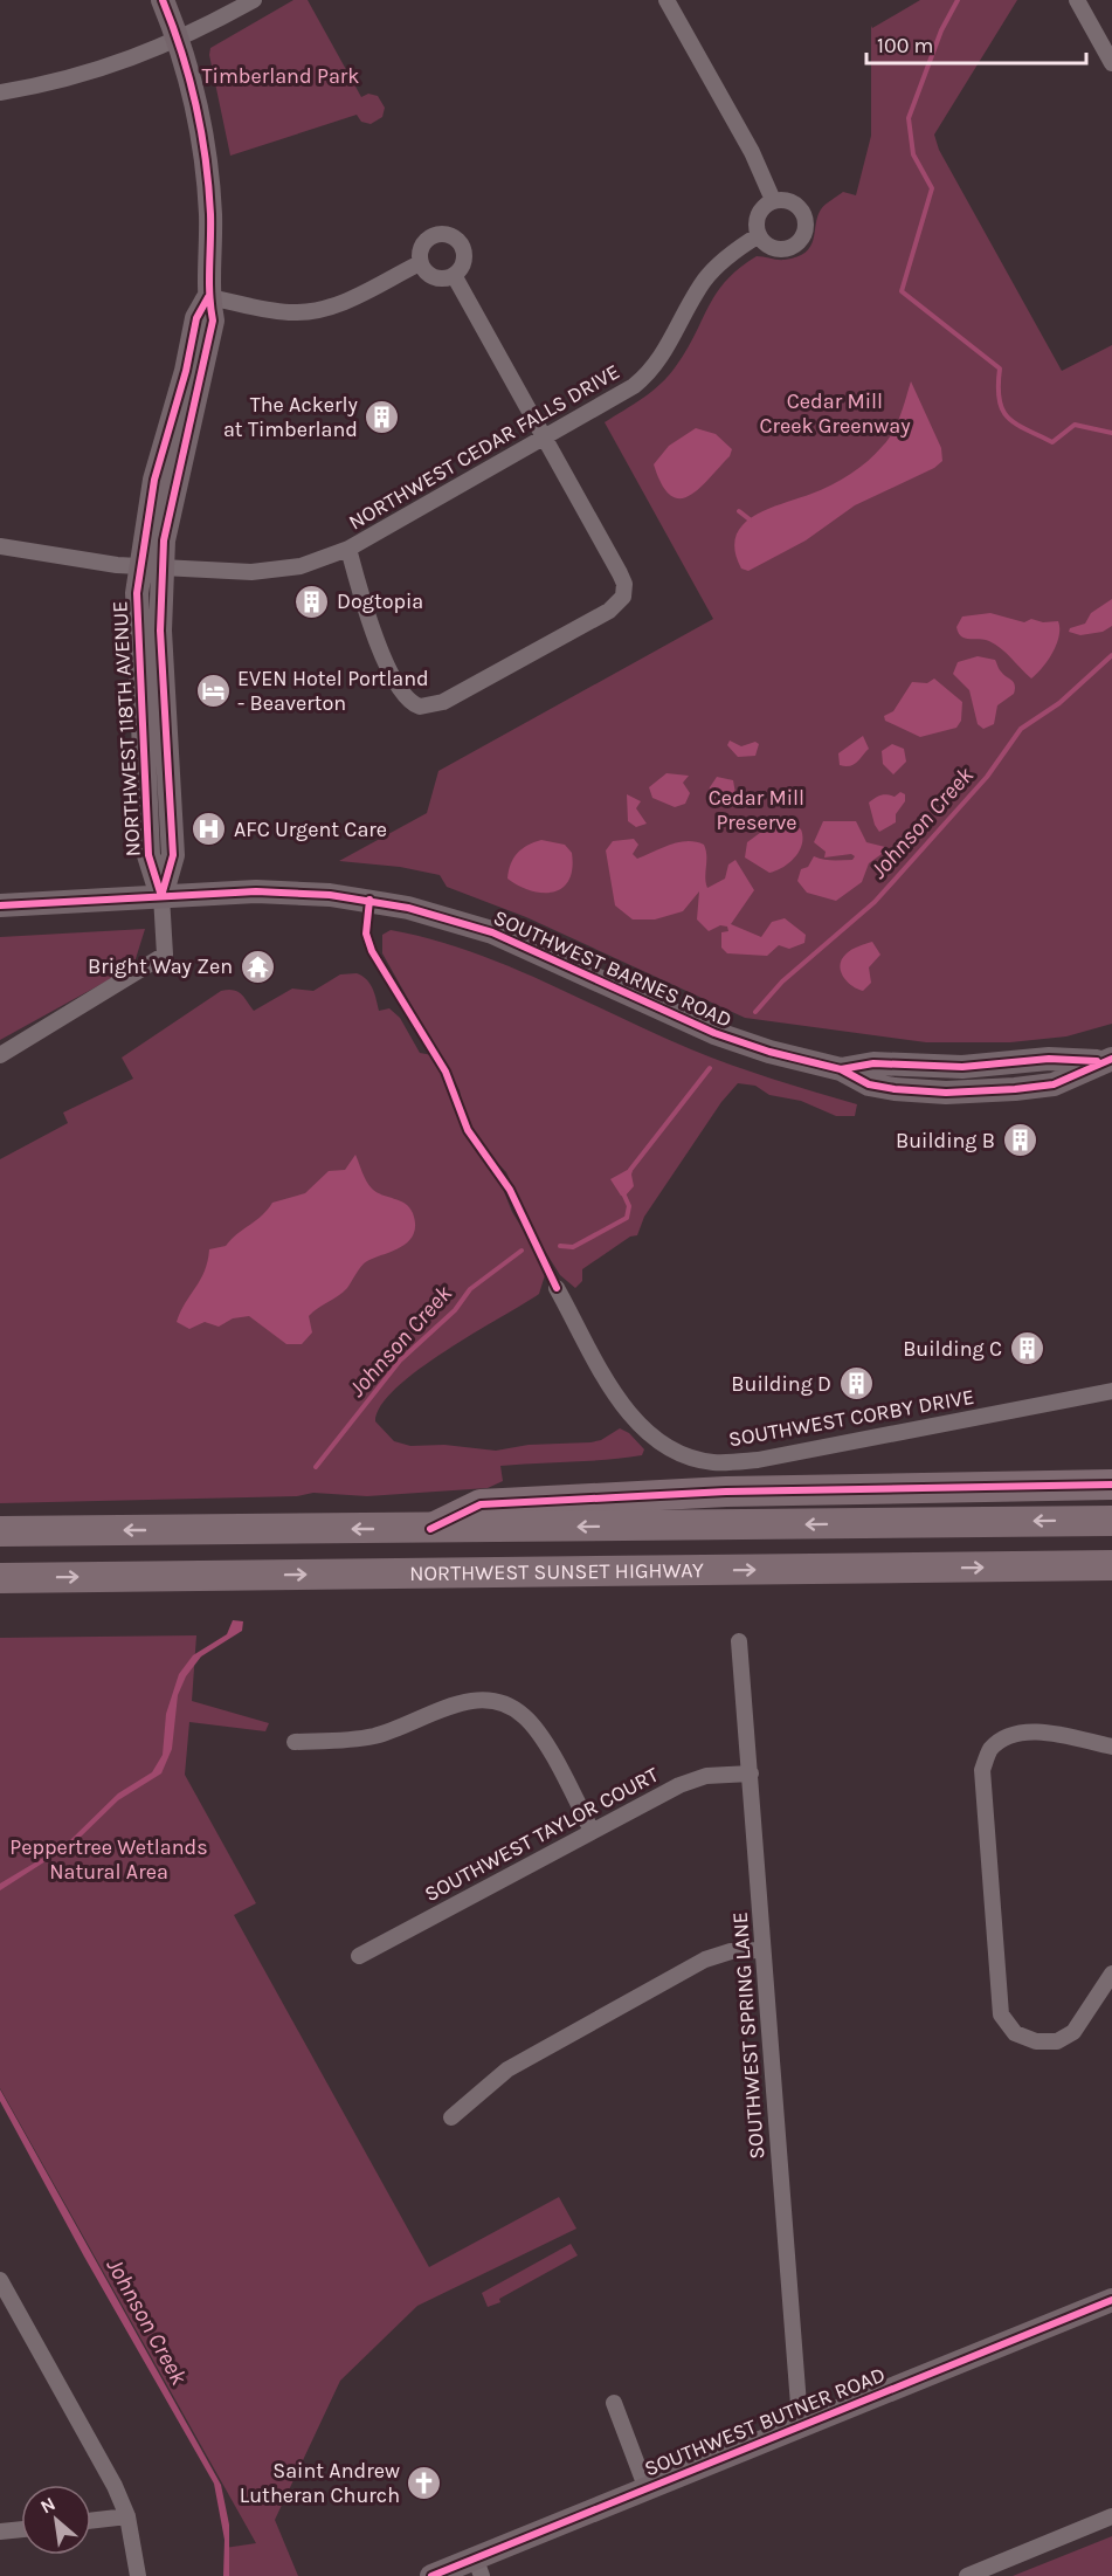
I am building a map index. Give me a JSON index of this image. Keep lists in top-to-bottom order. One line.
{"streets":{"highway":["NORTHWEST SUNSET HIGHWAY"],"street":["NORTHWEST CEDAR FALLS DRIVE","NORTHWEST 118TH AVENUE","SOUTHWEST BARNES ROAD","SOUTHWEST CORBY DRIVE","SOUTHWEST TAYLOR COURT","SOUTHWEST SPRING LANE","SOUTHWEST BUTNER ROAD"]},"crossings":[["NORTHWEST CEDAR FALLS DRIVE","NORTHWEST 118TH AVENUE"],["NORTHWEST 118TH AVENUE","SOUTHWEST BARNES ROAD"],["SOUTHWEST TAYLOR COURT","SOUTHWEST SPRING LANE"],["SOUTHWEST SPRING LANE","SOUTHWEST BUTNER ROAD"]],"water":["Johnson Creek"],"parks":["Timberland Park","Cedar Mill Creek Greenway","Cedar Mill Preserve","Peppertree Wetlands Natural Area"],"places":{"building":["The Ackerly at Timberland","Dogtopia","Building B","Building C","Building D"],"hotel":["EVEN Hotel Portland - Beaverton"],"hospital":["AFC Urgent Care"],"temple":["Bright Way Zen"],"church":["Saint Andrew Lutheran Church"]},"scale_bar":"100 m","north":"top left"}
